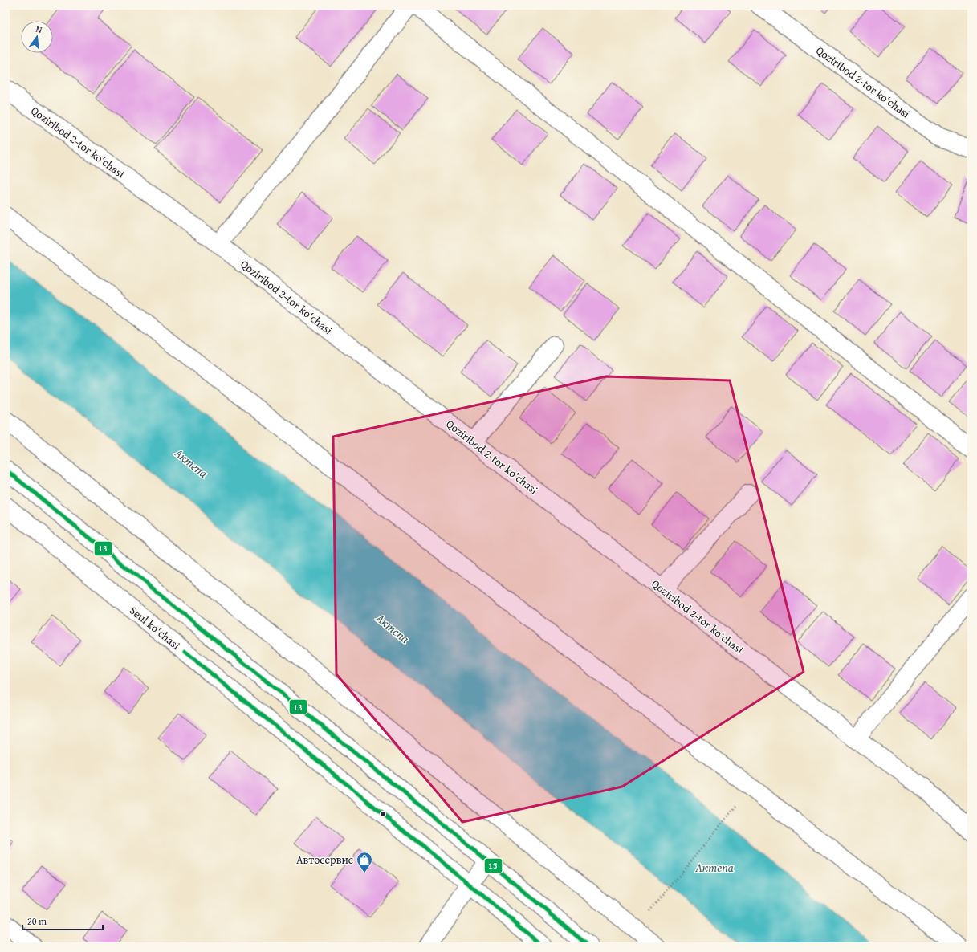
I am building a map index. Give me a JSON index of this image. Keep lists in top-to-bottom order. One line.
{"streets":{"street":["Qoziribod 2-tor ko‘chasi","Seul ko'chasi"]},"water":["Актепа"],"places":{"shop":["Автосервис"]},"lines":["transit line 13"],"scale_bar":"20 m","north":"top"}
